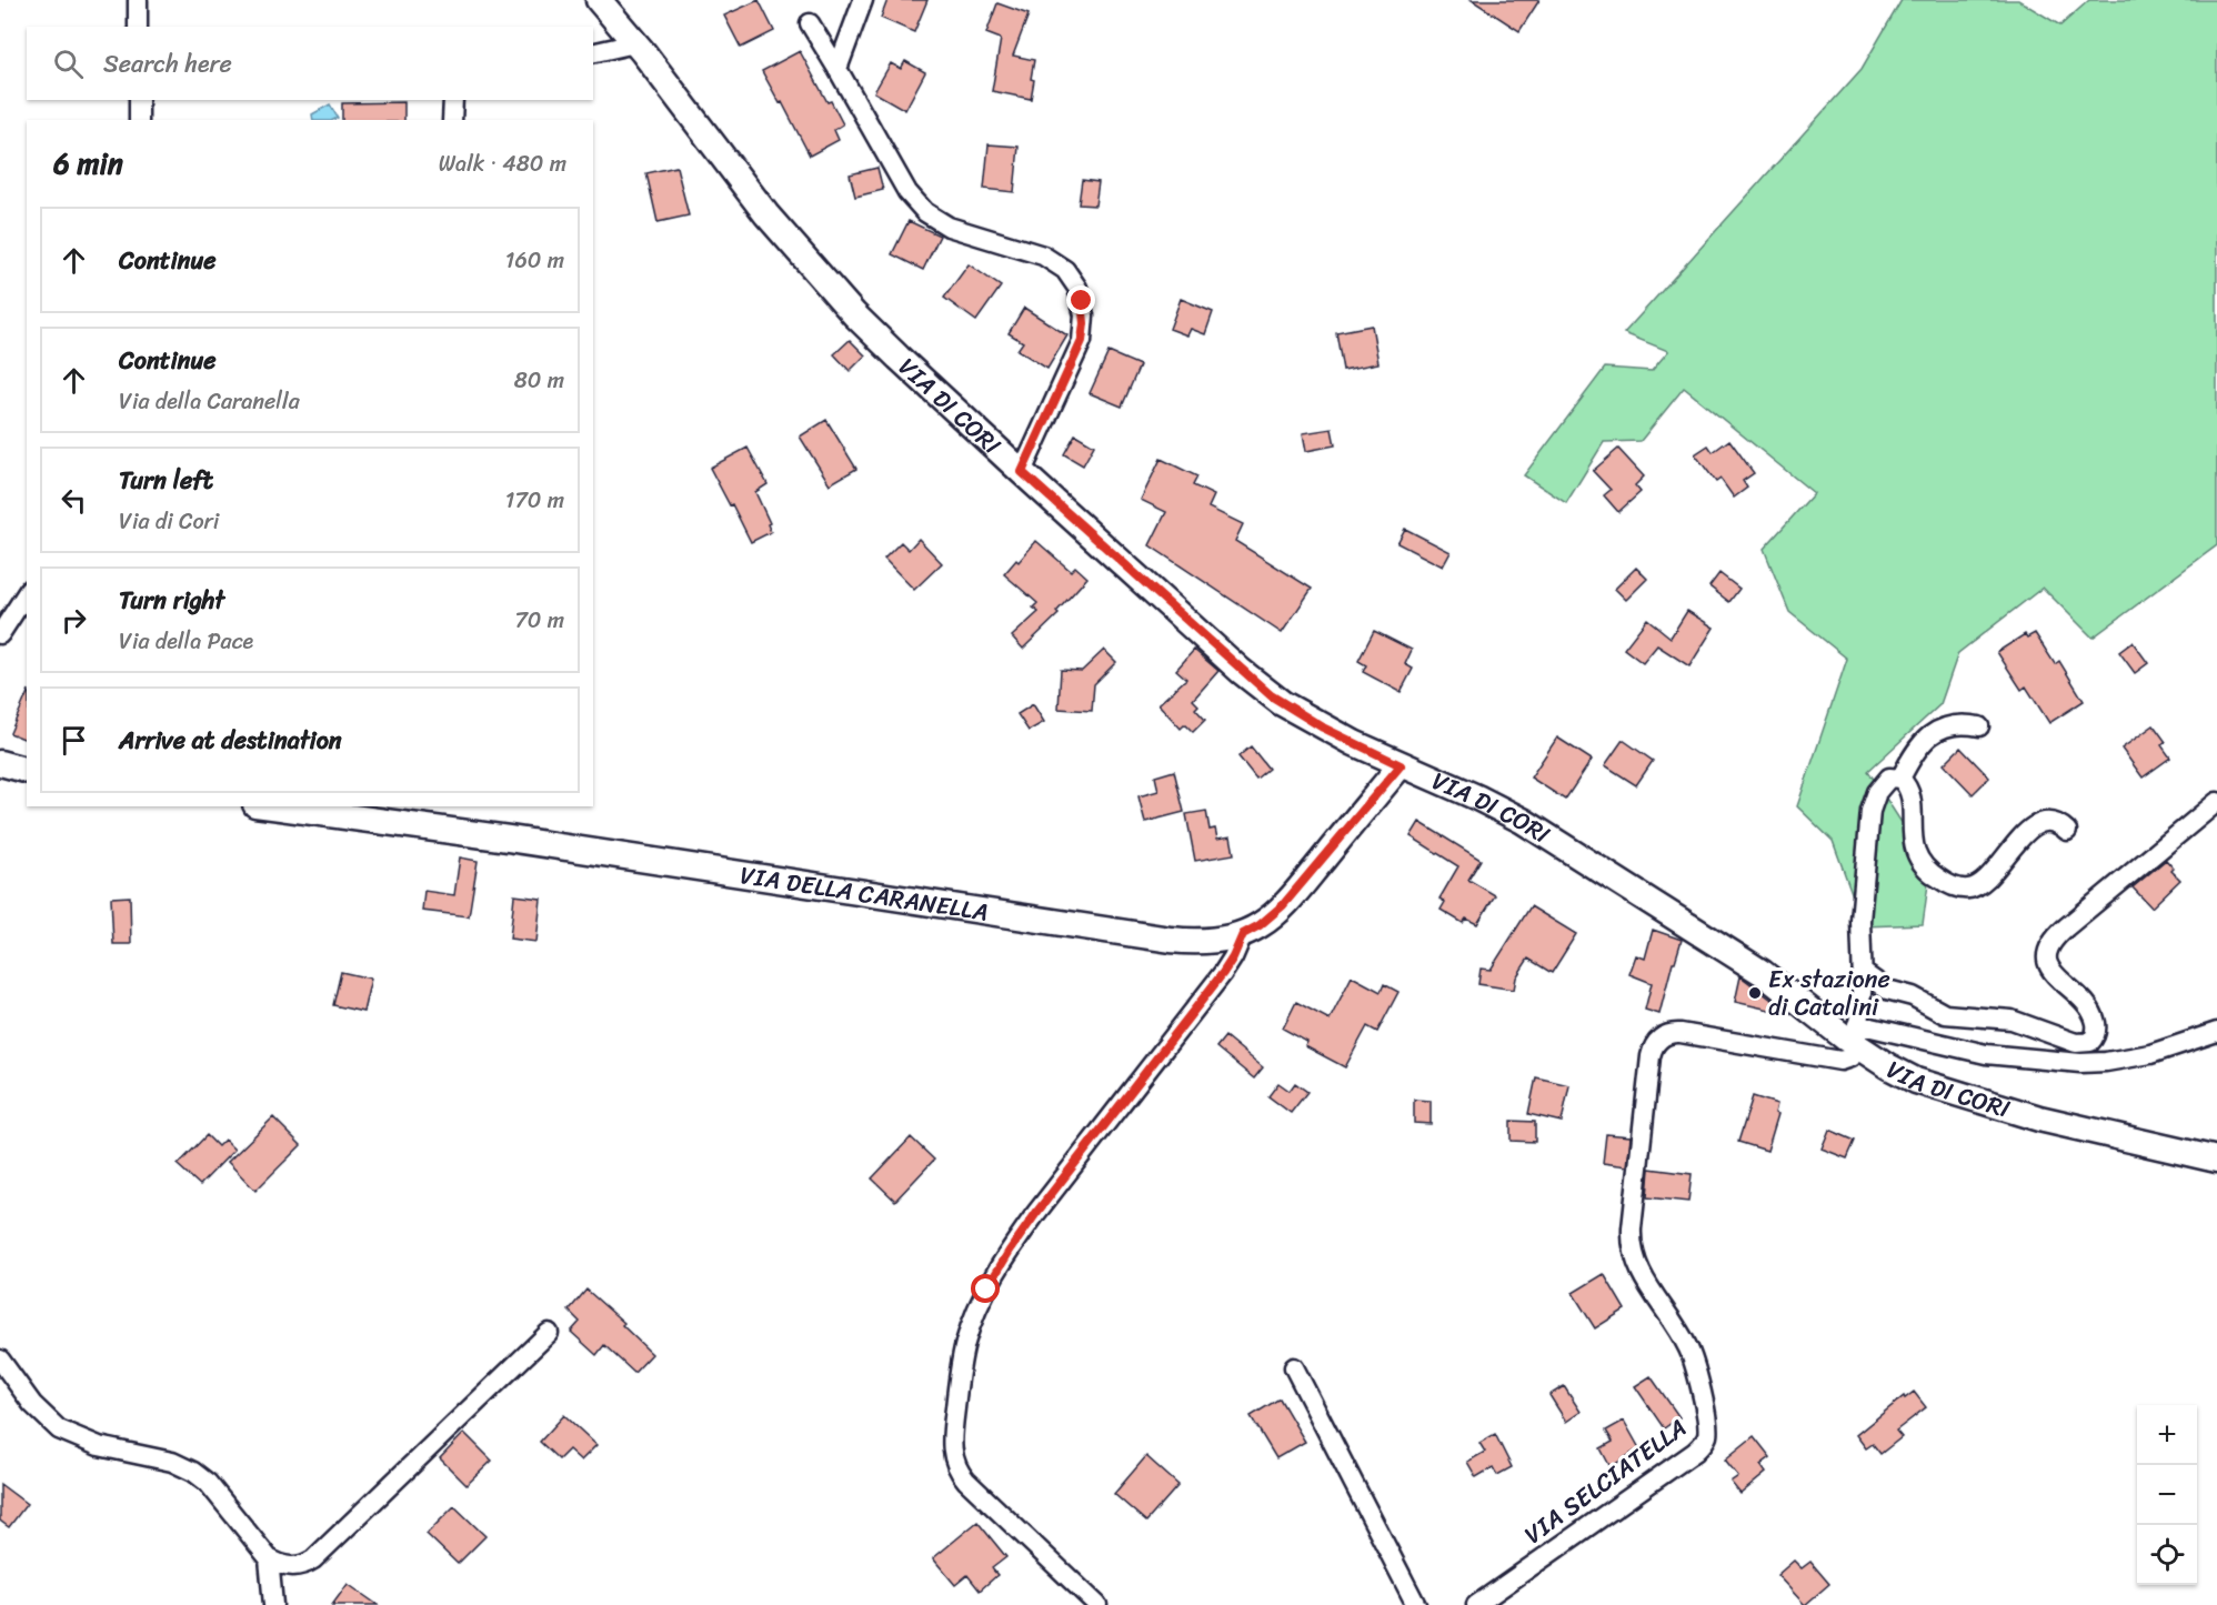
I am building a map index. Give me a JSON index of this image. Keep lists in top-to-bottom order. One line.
{"streets":{"main road":["VIA DI CORI","VIA DELLA CARANELLA"],"street":["VIA SELCIATELLA"]},"crossings":[["VIA DI CORI","VIA DELLA CARANELLA"],["VIA DI CORI","VIA SELCIATELLA"]],"places":["Ex stazione di Catalini"],"page":{"search":"Search here","heading":["6 min","Walk · 480 m"],"list":[["Continue","160 m"],["Continue","Via della Caranella","80 m"],["Turn left","Via di Cori","170 m"],["Turn right","Via della Pace","70 m"],"Arrive at destination"],"map_buttons":["+","−"]}}
